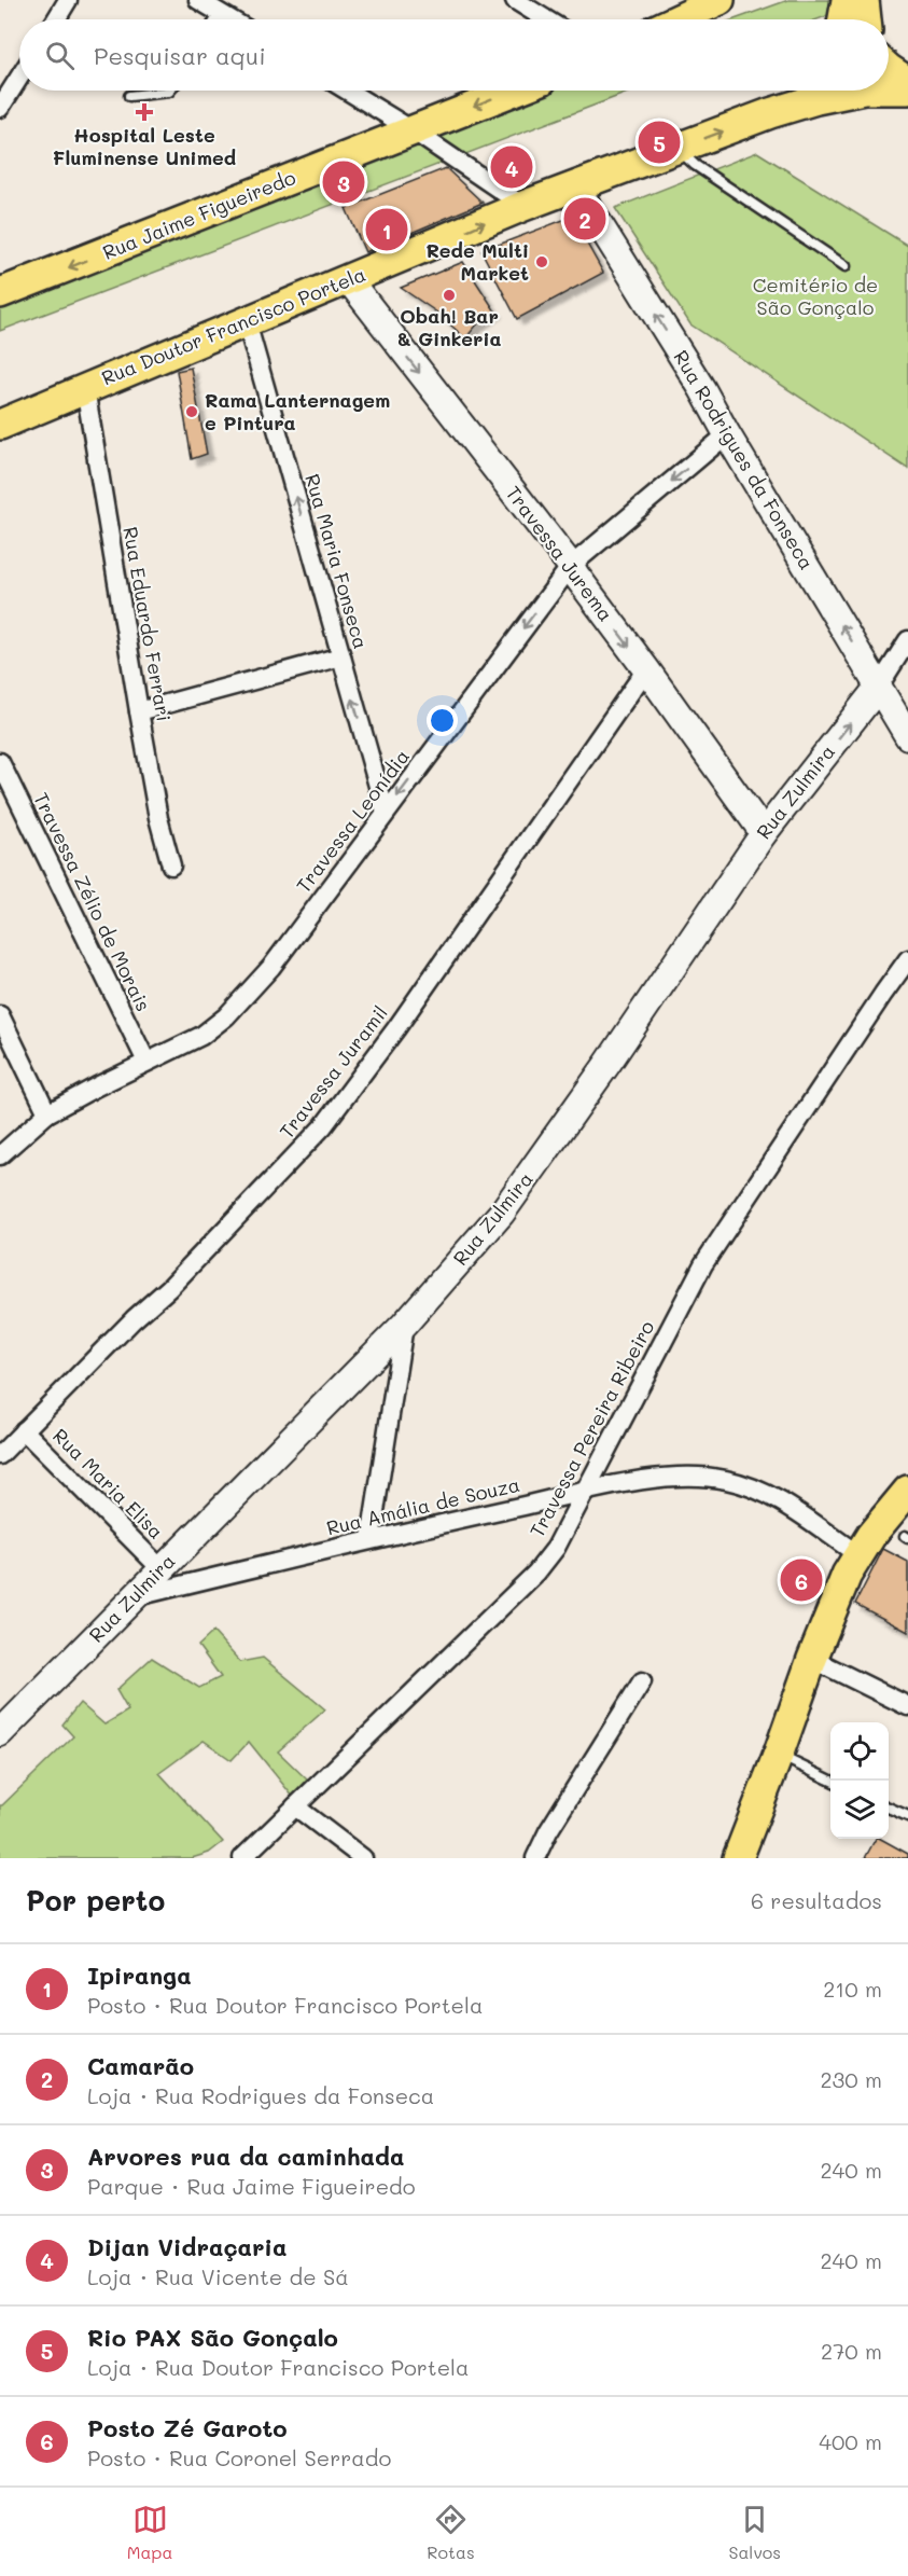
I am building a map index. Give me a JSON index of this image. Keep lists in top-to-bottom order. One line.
{"streets":{"main road":["Rua Jaime Figueiredo","Rua Doutor Francisco Portela","Rua Rodrigues da Fonseca","Travessa Jurema","Rua Zulmira"],"street":["Rua Maria Fonseca","Rua Eduardo Ferrari","Travessa Leonídia","Travessa Zélio de Morais","Travessa Juramil","Travessa Pereira Ribeiro","Rua Maria Elisa","Rua Amália de Souza"]},"crossings":[["Rua Doutor Francisco Portela","Rua Rodrigues da Fonseca"],["Rua Doutor Francisco Portela","Travessa Jurema"],["Rua Doutor Francisco Portela","Rua Maria Fonseca"],["Rua Doutor Francisco Portela","Rua Eduardo Ferrari"],["Rua Rodrigues da Fonseca","Rua Zulmira"],["Rua Rodrigues da Fonseca","Travessa Leonídia"],["Travessa Jurema","Rua Zulmira"],["Travessa Jurema","Travessa Leonídia"],["Travessa Jurema","Travessa Juramil"],["Rua Maria Fonseca","Travessa Leonídia"],["Rua Zulmira","Rua Maria Elisa"],["Rua Zulmira","Rua Amália de Souza"],["Travessa Leonídia","Travessa Zélio de Morais"],["Travessa Juramil","Rua Maria Elisa"],["Travessa Pereira Ribeiro","Rua Amália de Souza"]],"one_way":["Rua Jaime Figueiredo","Rua Rodrigues da Fonseca","Travessa Jurema","Rua Maria Fonseca","Travessa Leonídia"],"parks":["Cemitério de São Gonçalo"],"places":{"health":["Hospital Leste Fluminense Unimed"],"other":["Rede Multi Market","Obah! Bar & Ginkeria","Rama Lanternagem e Pintura"]},"page":{"search":"Pesquisar aqui","pins":["5","4","3","2","1","6"],"heading":["Por perto","6 resultados"],"list":[{"mark":"1","name":"Ipiranga","note":"Posto · Rua Doutor Francisco Portela","value":"210 m"},{"mark":"2","name":"Camarão","note":"Loja · Rua Rodrigues da Fonseca","value":"230 m"},{"mark":"3","name":"Arvores rua da caminhada","note":"Parque · Rua Jaime Figueiredo","value":"240 m"},{"mark":"4","name":"Dijan Vidraçaria","note":"Loja · Rua Vicente de Sá","value":"240 m"},{"mark":"5","name":"Rio PAX São Gonçalo","note":"Loja · Rua Doutor Francisco Portela","value":"270 m"},{"mark":"6","name":"Posto Zé Garoto","note":"Posto · Rua Coronel Serrado","value":"400 m"}],"nav":["Mapa","Rotas","Salvos"]}}
